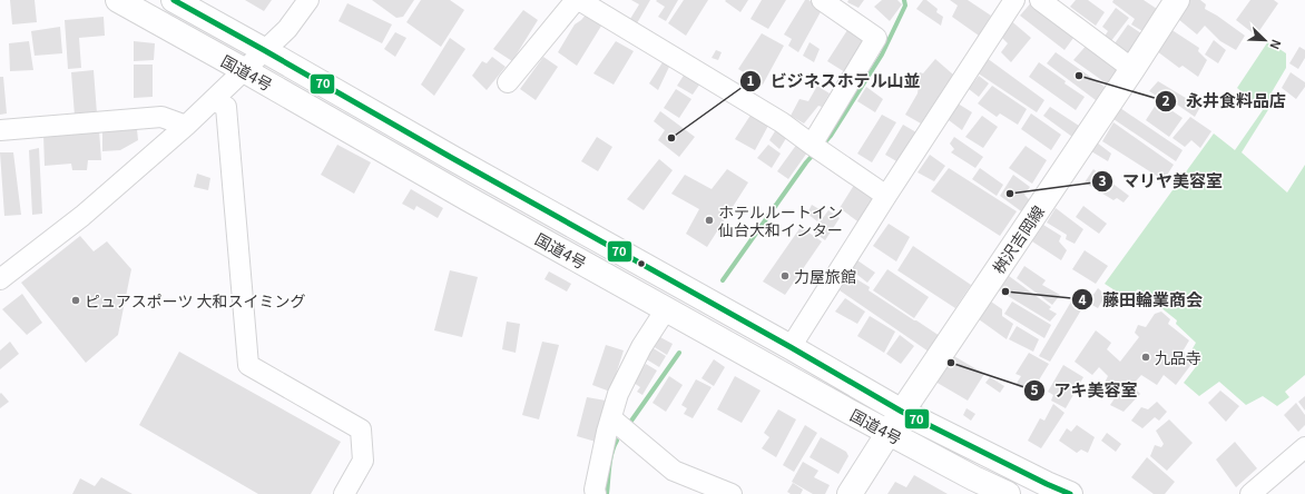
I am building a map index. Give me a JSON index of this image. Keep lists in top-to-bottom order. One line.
{"streets":{"main road":["国道4号","桝沢吉岡線"]},"crossings":[["国道4号","桝沢吉岡線"]],"places":["永井食料品店","ビジネスホテル山並","マリヤ美容室","ホテルルートイン 仙台大和インター","力屋旅館","藤田輪業商会","ピュアスポーツ 大和スイミング","九品寺","アキ美容室"],"lines":["transit line 70"],"north":"bottom right"}
